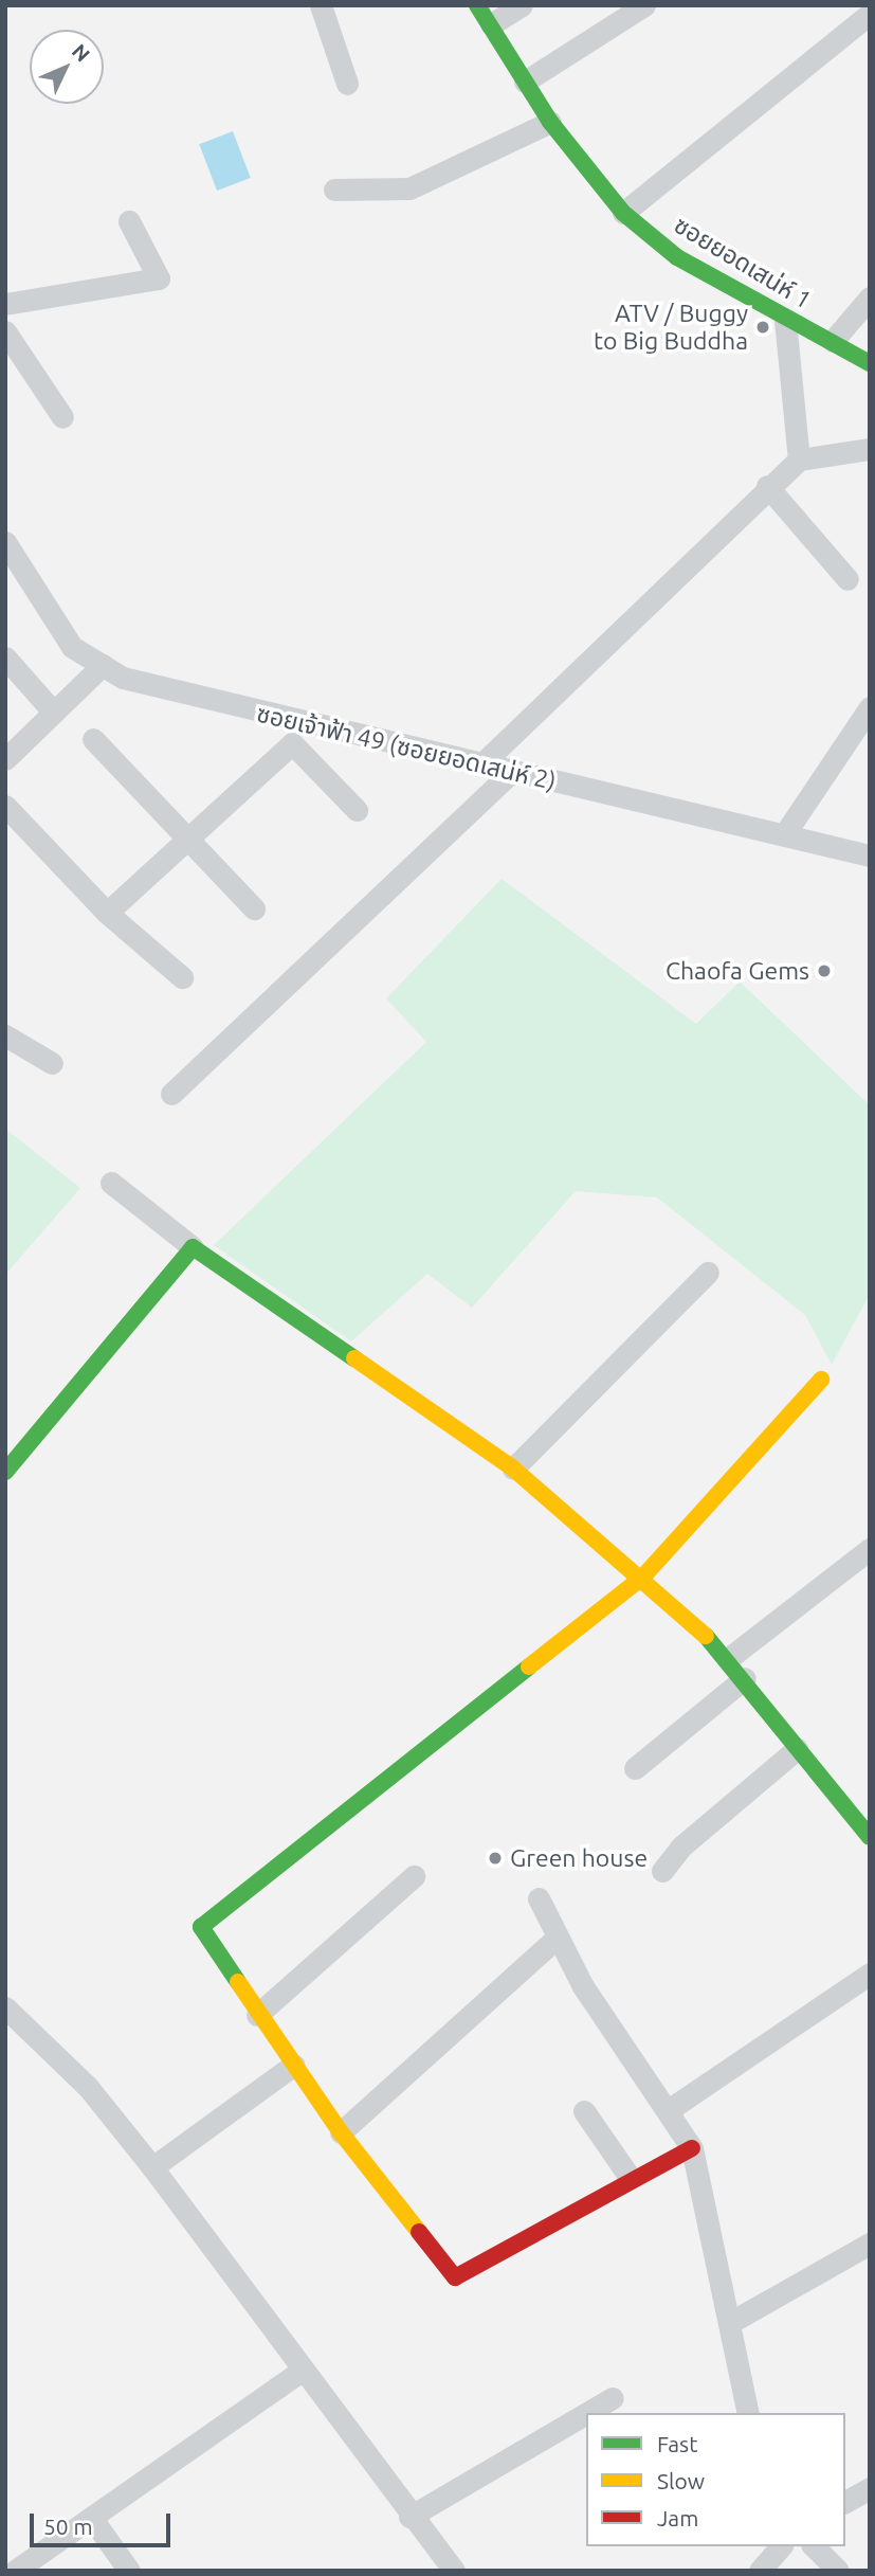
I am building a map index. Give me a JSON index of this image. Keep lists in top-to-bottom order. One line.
{"streets":{"street":["ซอยยอดเสน่ห์ 1","ซอยเจ้าฟ้า 49 (ซอยยอดเสน่ห์ 2)"]},"places":["ATV / Buggy to Big Buddha","Chaofa Gems","Green house"],"legend":["Fast","Slow","Jam"],"scale_bar":"50 m","north":"top right"}
